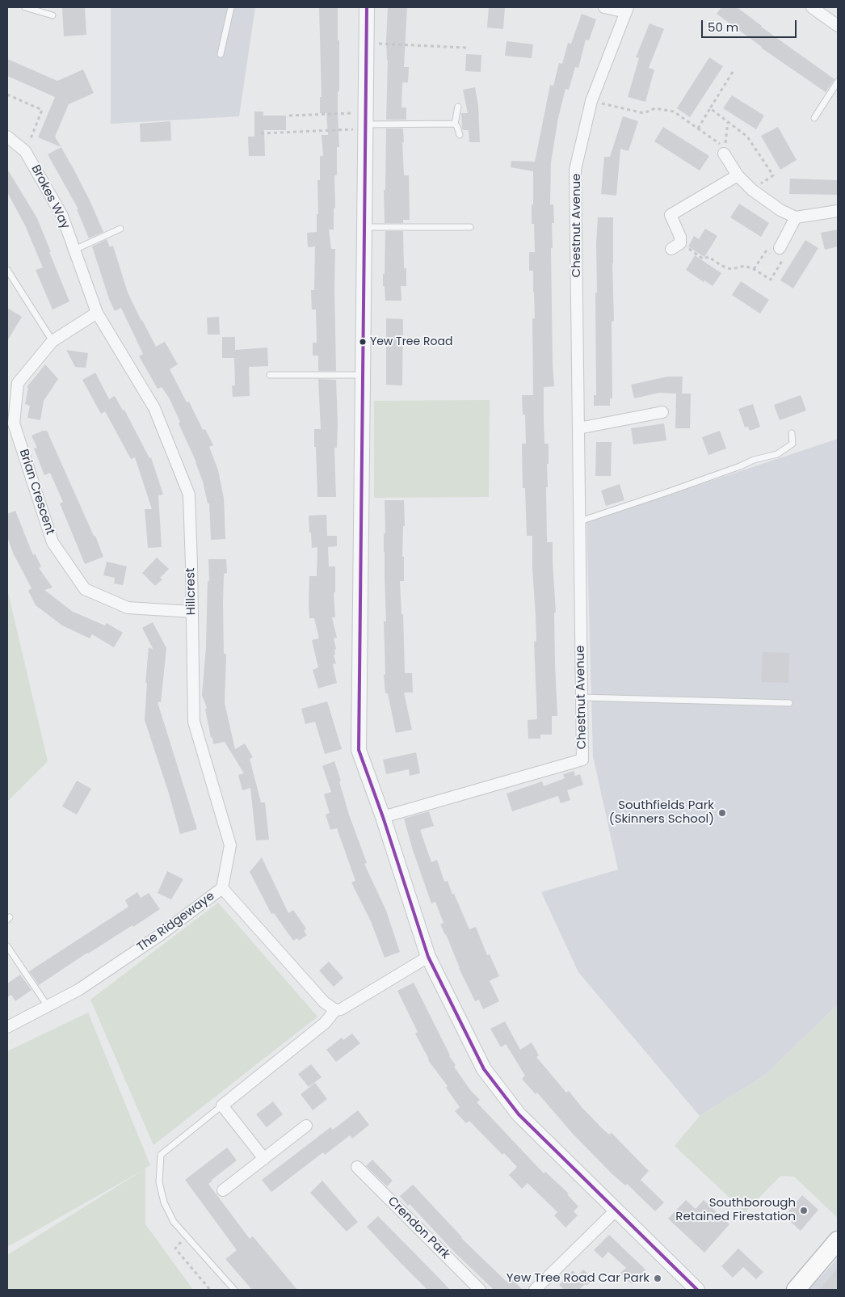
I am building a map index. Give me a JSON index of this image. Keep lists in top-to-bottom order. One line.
{"streets":{"street":["Brokes Way","Chestnut Avenue","Brian Crescent","Hillcrest","The Ridgewaye","Crendon Park"]},"crossings":[["Brokes Way","Brian Crescent"],["Brokes Way","Hillcrest"],["Brian Crescent","Hillcrest"],["Hillcrest","The Ridgewaye"]],"places":["Yew Tree Road","Southfields Park (Skinners School)","Southborough Retained Firestation","Yew Tree Road Car Park"],"scale_bar":"50 m"}
